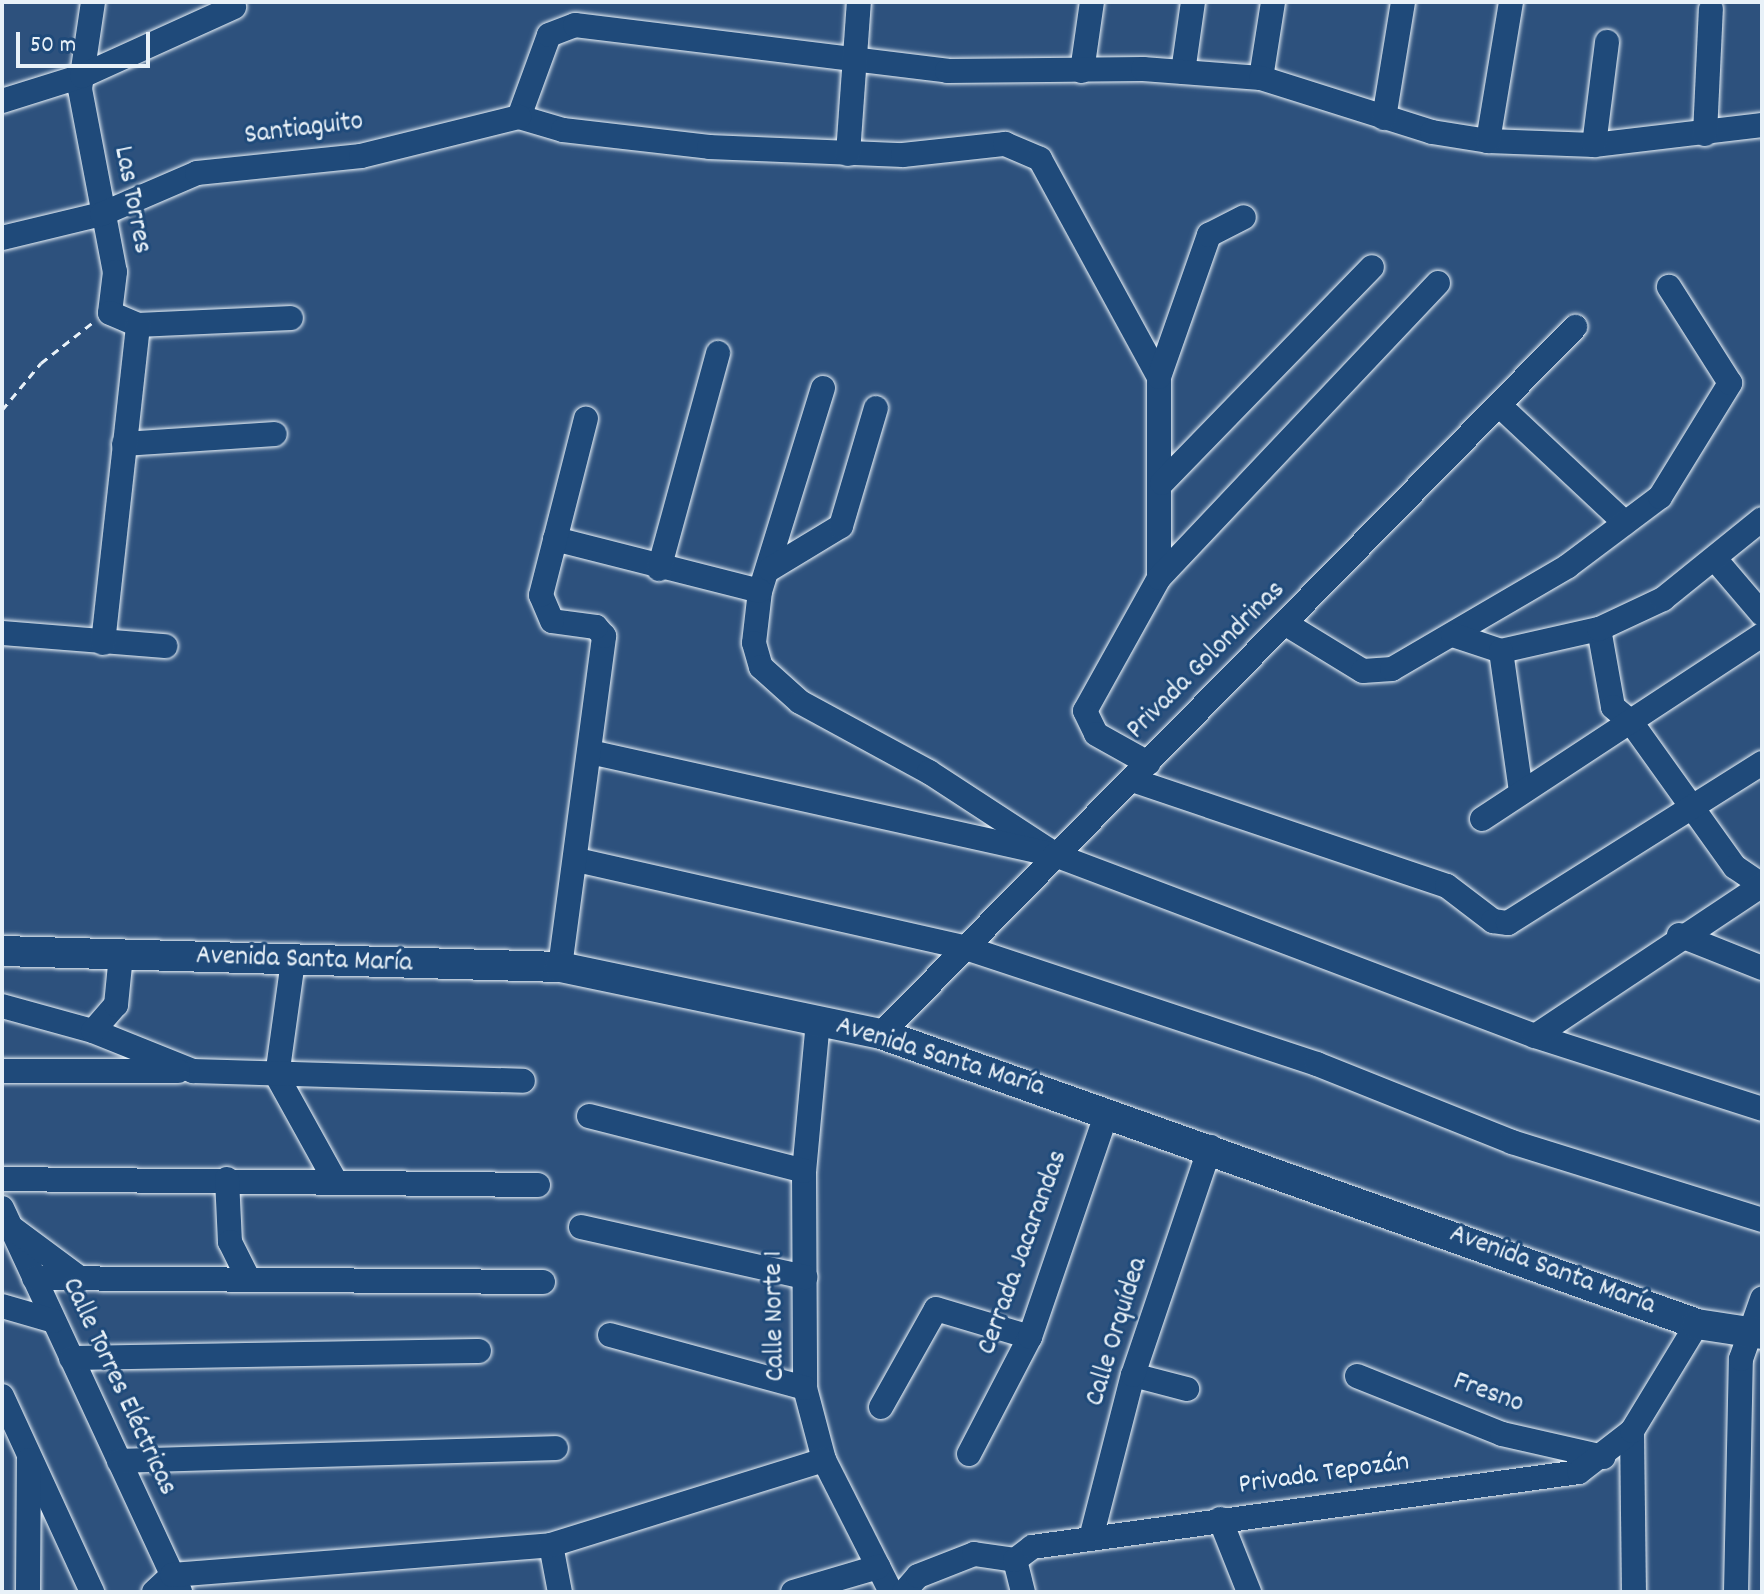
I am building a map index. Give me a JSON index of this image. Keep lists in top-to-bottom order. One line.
{"streets":{"main road":["Avenida Santa María"],"street":["Santiaguito","Las Torres","Privada Golondrinas","Cerrada Jacarandas","Calle Norte 1","Calle Orquídea","Calle Torres Eléctricas","Fresno","Privada Tepozán"]},"crossings":[["Santiaguito","Las Torres"],["Privada Golondrinas","Avenida Santa María"],["Avenida Santa María","Cerrada Jacarandas"],["Avenida Santa María","Calle Norte 1"],["Avenida Santa María","Calle Orquídea"],["Avenida Santa María","Privada Tepozán"],["Calle Orquídea","Privada Tepozán"],["Fresno","Privada Tepozán"]],"scale_bar":"50 m"}
